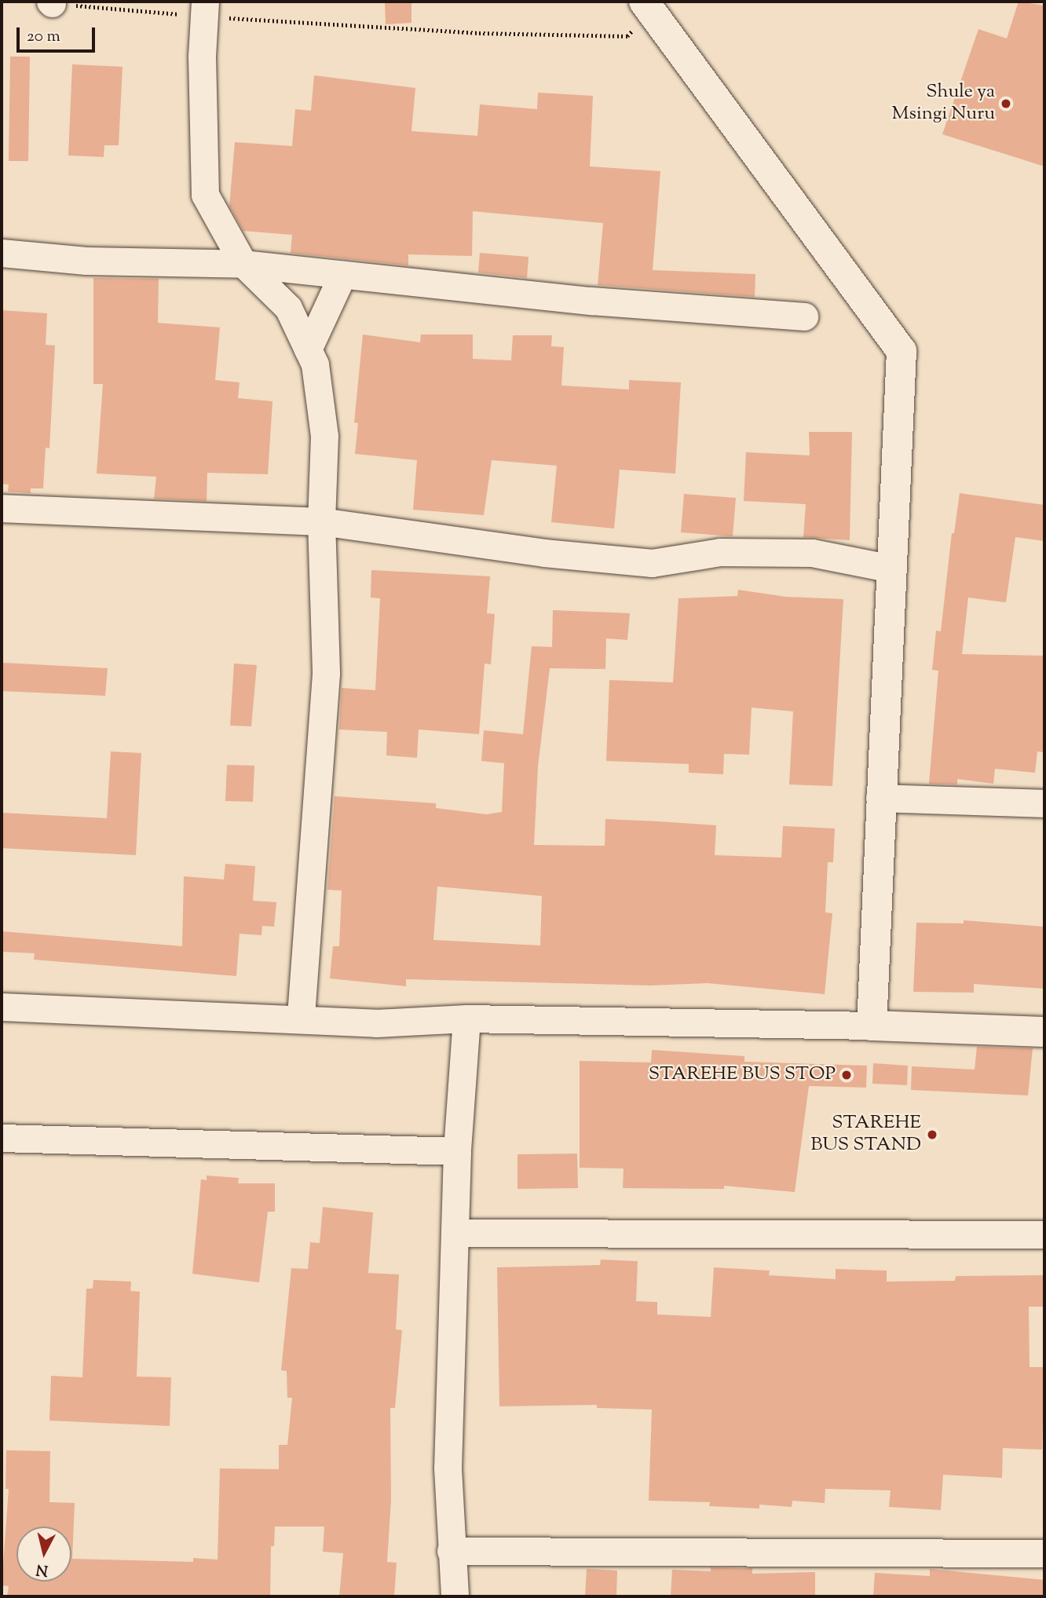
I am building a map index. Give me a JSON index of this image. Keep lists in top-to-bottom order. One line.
{"places":["Shule ya Msingi Nuru","STAREHE BUS STOP","STAREHE BUS STAND"],"scale_bar":"20 m","north":"bottom"}
